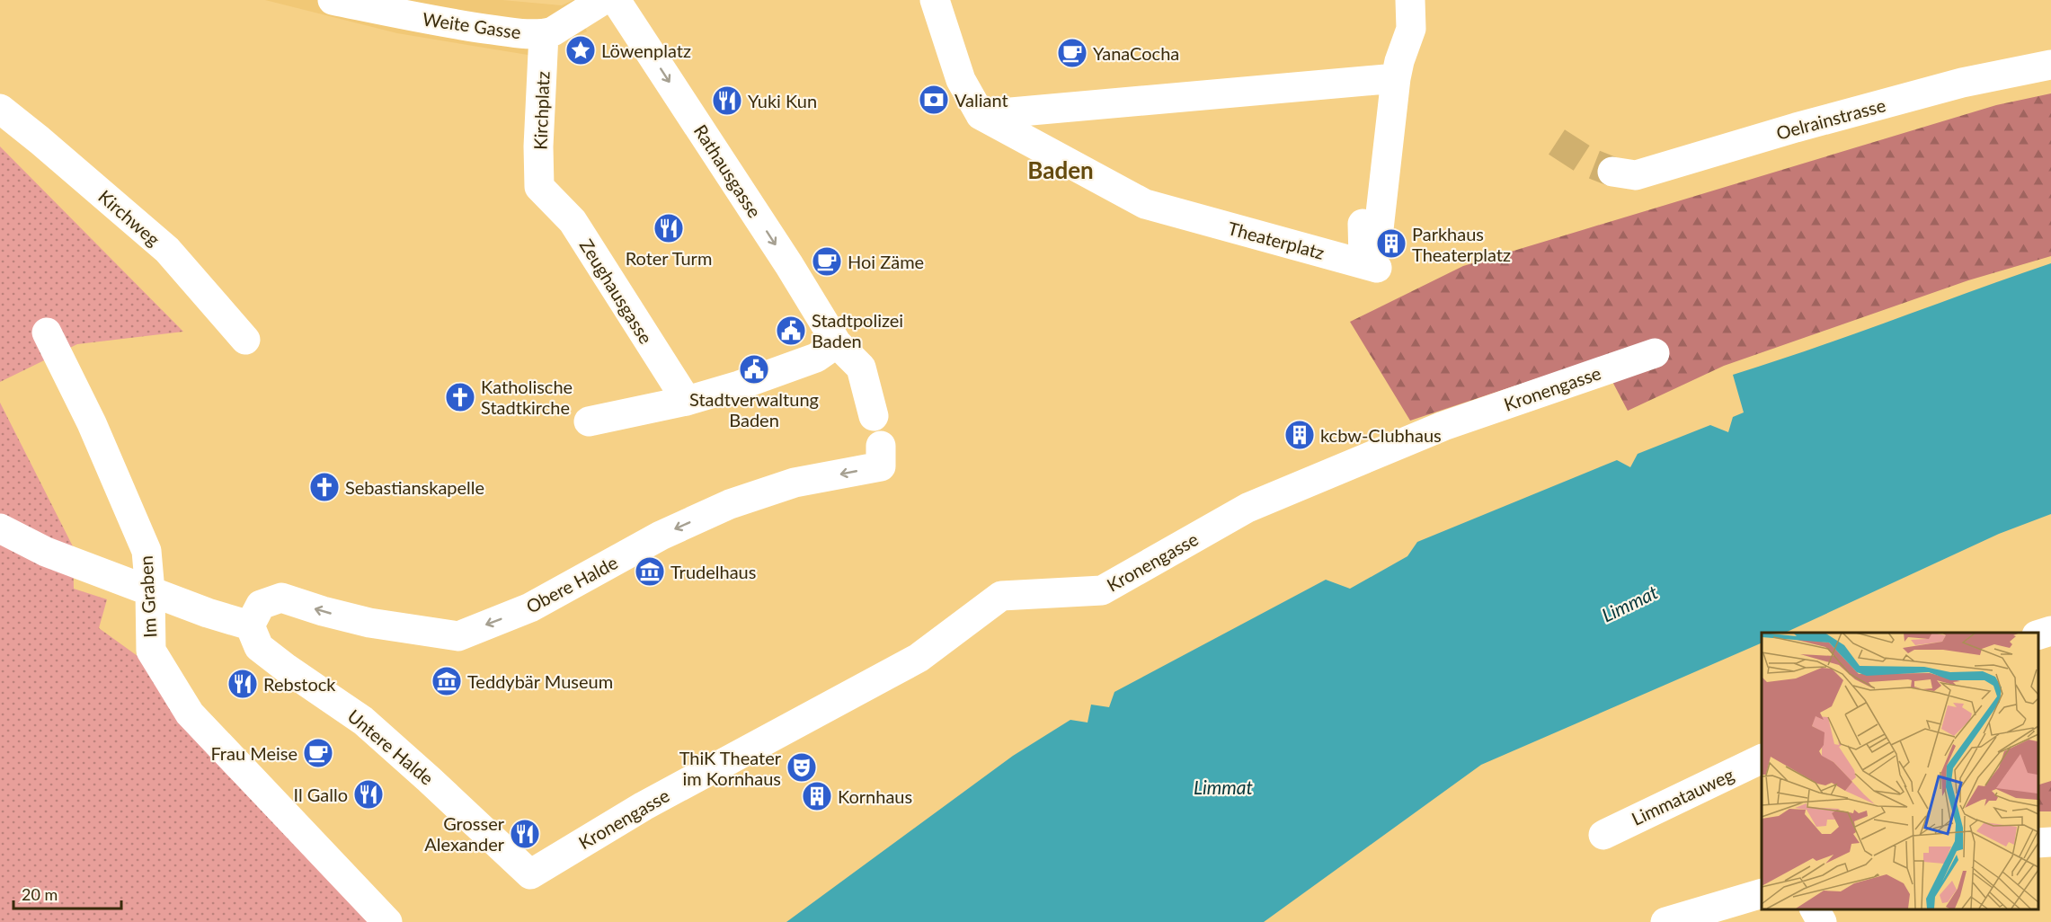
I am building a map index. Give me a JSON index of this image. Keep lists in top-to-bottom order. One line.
{"streets":{"street":["Weite Gasse","Kirchplatz","Oelrainstrasse","Rathausgasse","Kirchweg","Theaterplatz","Zeughausgasse","Kronengasse","Obere Halde","Im Graben","Untere Halde","Limmatauweg"]},"crossings":[["Weite Gasse","Kirchplatz"],["Kirchplatz","Zeughausgasse"],["Kronengasse","Untere Halde"],["Obere Halde","Untere Halde"]],"one_way":["Obere Halde"],"districts":["Baden"],"water":["Limmat"],"places":{"place":["Löwenplatz"],"cafe":["YanaCocha","Hoi Zäme","Frau Meise"],"bank":["Valiant"],"restaurant":["Yuki Kun","Roter Turm","Rebstock","Il Gallo","Grosser Alexander"],"building":["Parkhaus Theaterplatz","kcbw-Clubhaus","Kornhaus"],"public building":["Stadtpolizei Baden","Stadtverwaltung Baden"],"church":["Katholische Stadtkirche","Sebastianskapelle"],"museum":["Trudelhaus","Teddybär Museum"],"theatre":["ThiK Theater im Kornhaus"]},"scale_bar":"20 m"}
